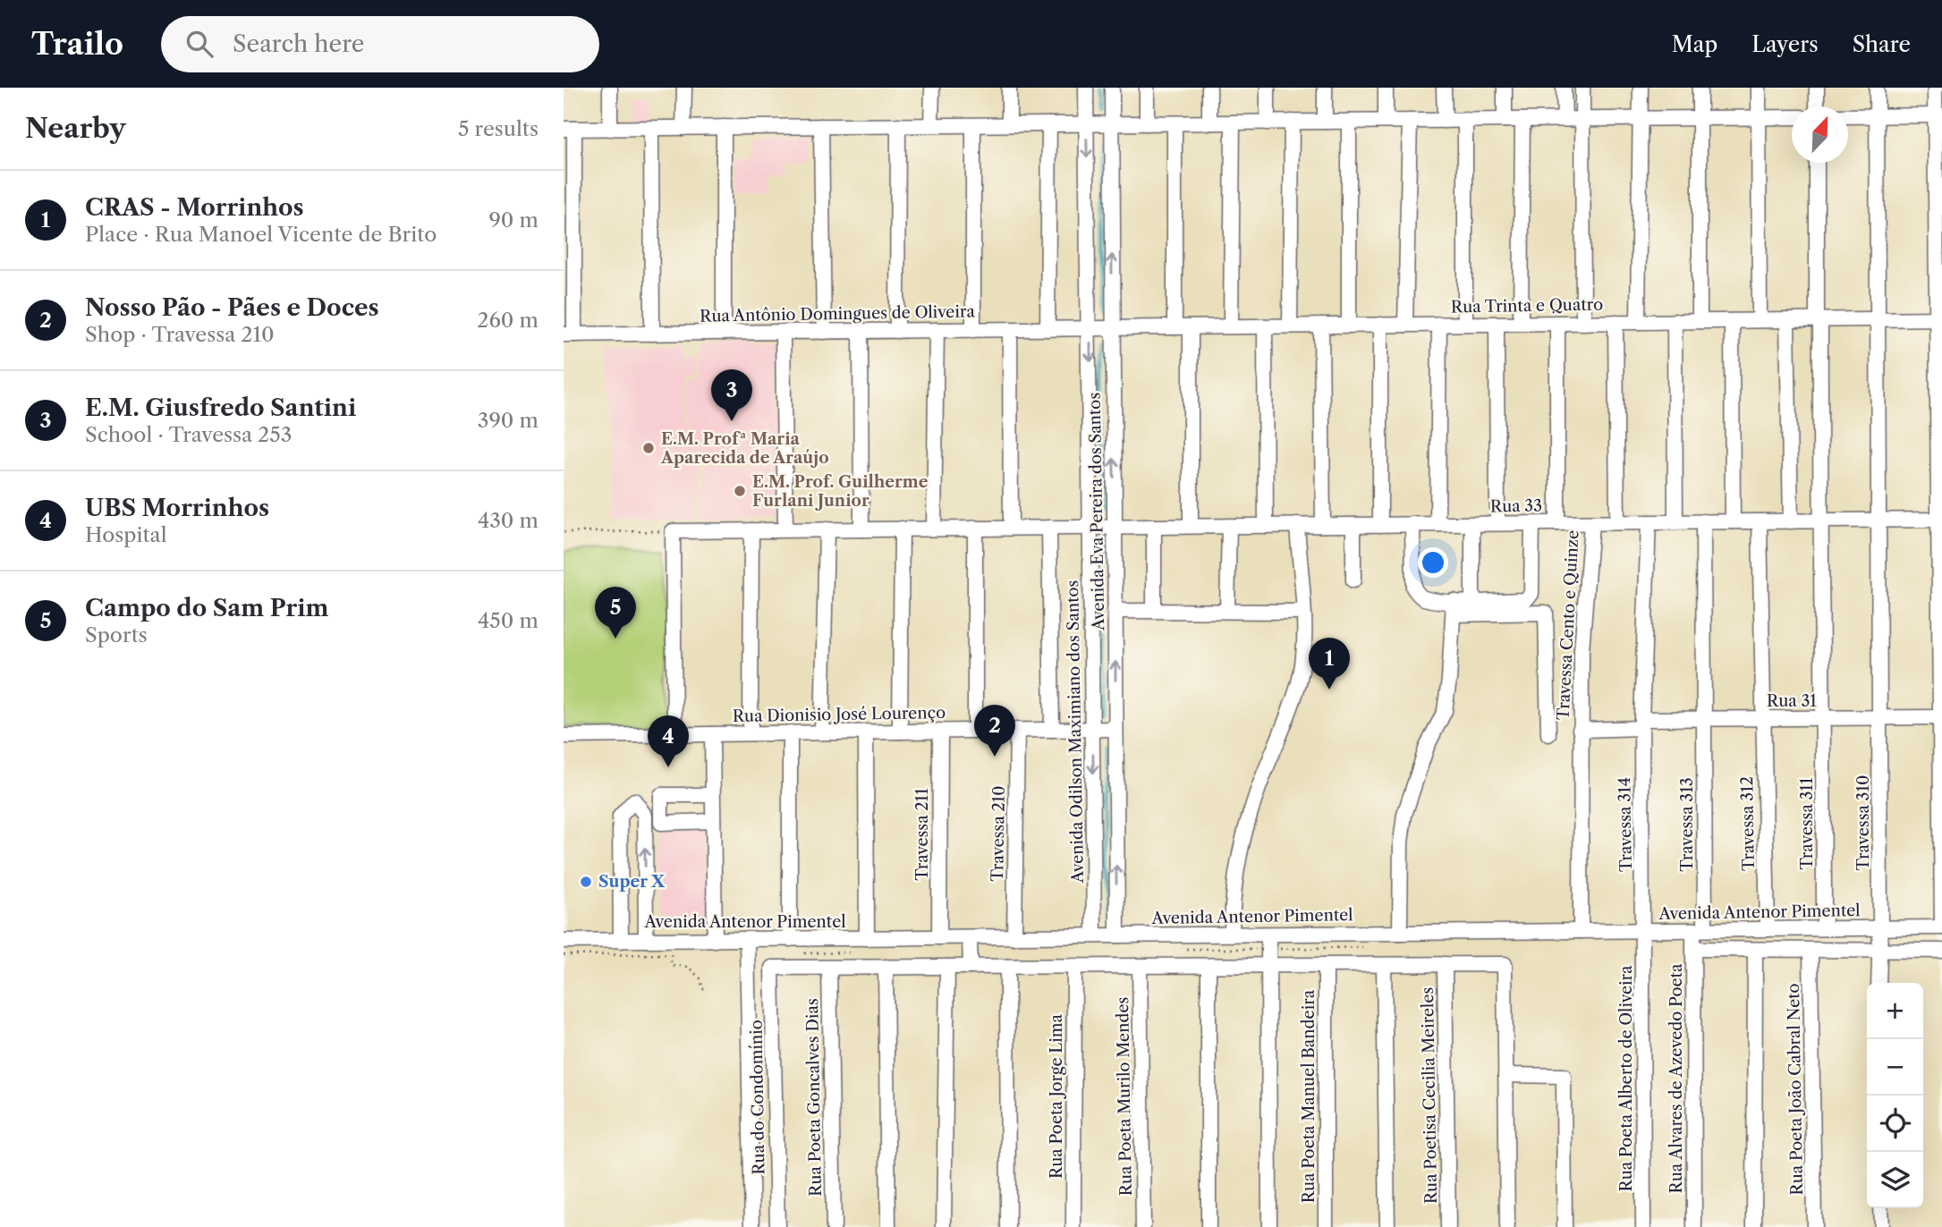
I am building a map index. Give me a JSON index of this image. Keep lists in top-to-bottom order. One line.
{"streets":{"street":["Rua Trinta e Quatro","Rua Antônio Domingues de Oliveira","Rua 33","Avenida Eva Pereira dos Santos","Travessa Cento e Quinze","Rua 31","Rua Dionisio José Lourenço","Avenida Odilson Maximiano dos Santos","Travessa 310","Travessa 312","Travessa 311","Travessa 314","Travessa 313","Travessa 210","Travessa 211","Avenida Antenor Pimentel","Rua Poeta Alberto de Oliveira","Rua Alvares de Azevedo Poeta","Rua Poeta João Cabral Neto","Rua Poetisa Cecilia Meireles","Rua Poeta Jorge Lima","Rua Poeta Murilo Mendes","Rua Poeta Manuel Bandeira","Rua do Condomínio","Rua Poeta Goncalves Dias"]},"crossings":[["Rua Trinta e Quatro","Rua Antônio Domingues de Oliveira"],["Rua Trinta e Quatro","Avenida Eva Pereira dos Santos"],["Rua Trinta e Quatro","Travessa 310"],["Rua Trinta e Quatro","Travessa 311"],["Rua Antônio Domingues de Oliveira","Avenida Eva Pereira dos Santos"],["Rua 33","Avenida Eva Pereira dos Santos"],["Rua 33","Travessa Cento e Quinze"],["Rua 33","Avenida Odilson Maximiano dos Santos"],["Rua 33","Travessa 310"],["Rua 33","Travessa 312"],["Rua 33","Travessa 311"],["Rua 33","Travessa 314"],["Rua 33","Travessa 313"],["Avenida Eva Pereira dos Santos","Rua Dionisio José Lourenço"],["Avenida Eva Pereira dos Santos","Avenida Odilson Maximiano dos Santos"],["Avenida Eva Pereira dos Santos","Avenida Antenor Pimentel"],["Travessa Cento e Quinze","Rua 31"],["Travessa Cento e Quinze","Avenida Antenor Pimentel"],["Rua 31","Travessa 310"],["Rua 31","Travessa 312"],["Rua 31","Travessa 311"],["Rua 31","Travessa 314"],["Rua 31","Travessa 313"],["Rua Dionisio José Lourenço","Avenida Odilson Maximiano dos Santos"],["Rua Dionisio José Lourenço","Travessa 210"],["Rua Dionisio José Lourenço","Travessa 211"],["Avenida Odilson Maximiano dos Santos","Avenida Antenor Pimentel"],["Travessa 310","Avenida Antenor Pimentel"],["Travessa 312","Avenida Antenor Pimentel"],["Travessa 311","Avenida Antenor Pimentel"],["Travessa 314","Avenida Antenor Pimentel"],["Travessa 314","Rua Poeta Alberto de Oliveira"],["Travessa 313","Avenida Antenor Pimentel"],["Travessa 313","Rua Alvares de Azevedo Poeta"],["Travessa 210","Avenida Antenor Pimentel"],["Travessa 211","Avenida Antenor Pimentel"],["Avenida Antenor Pimentel","Rua Poeta Alberto de Oliveira"],["Avenida Antenor Pimentel","Rua Alvares de Azevedo Poeta"],["Rua do Condomínio","Rua Poeta Goncalves Dias"]],"one_way":["Avenida Odilson Maximiano dos Santos"],"places":["E.M. Profª Maria Aparecida de Araújo","E.M. Prof. Guilherme Furlani Junior","Super X"],"north":"top right","page":{"header":"Trailo","search":"Search here","nav":["Map","Layers","Share"],"heading":["Nearby","5 results"],"list":[{"mark":"1","name":"CRAS - Morrinhos","note":"Place · Rua Manoel Vicente de Brito","value":"90 m"},{"mark":"2","name":"Nosso Pão - Pães e Doces","note":"Shop · Travessa 210","value":"260 m"},{"mark":"3","name":"E.M. Giusfredo Santini","note":"School · Travessa 253","value":"390 m"},{"mark":"4","name":"UBS Morrinhos","note":"Hospital","value":"430 m"},{"mark":"5","name":"Campo do Sam Prim","note":"Sports","value":"450 m"}],"pins":["3","5","1","2","4"],"map_buttons":["+","−"]}}
